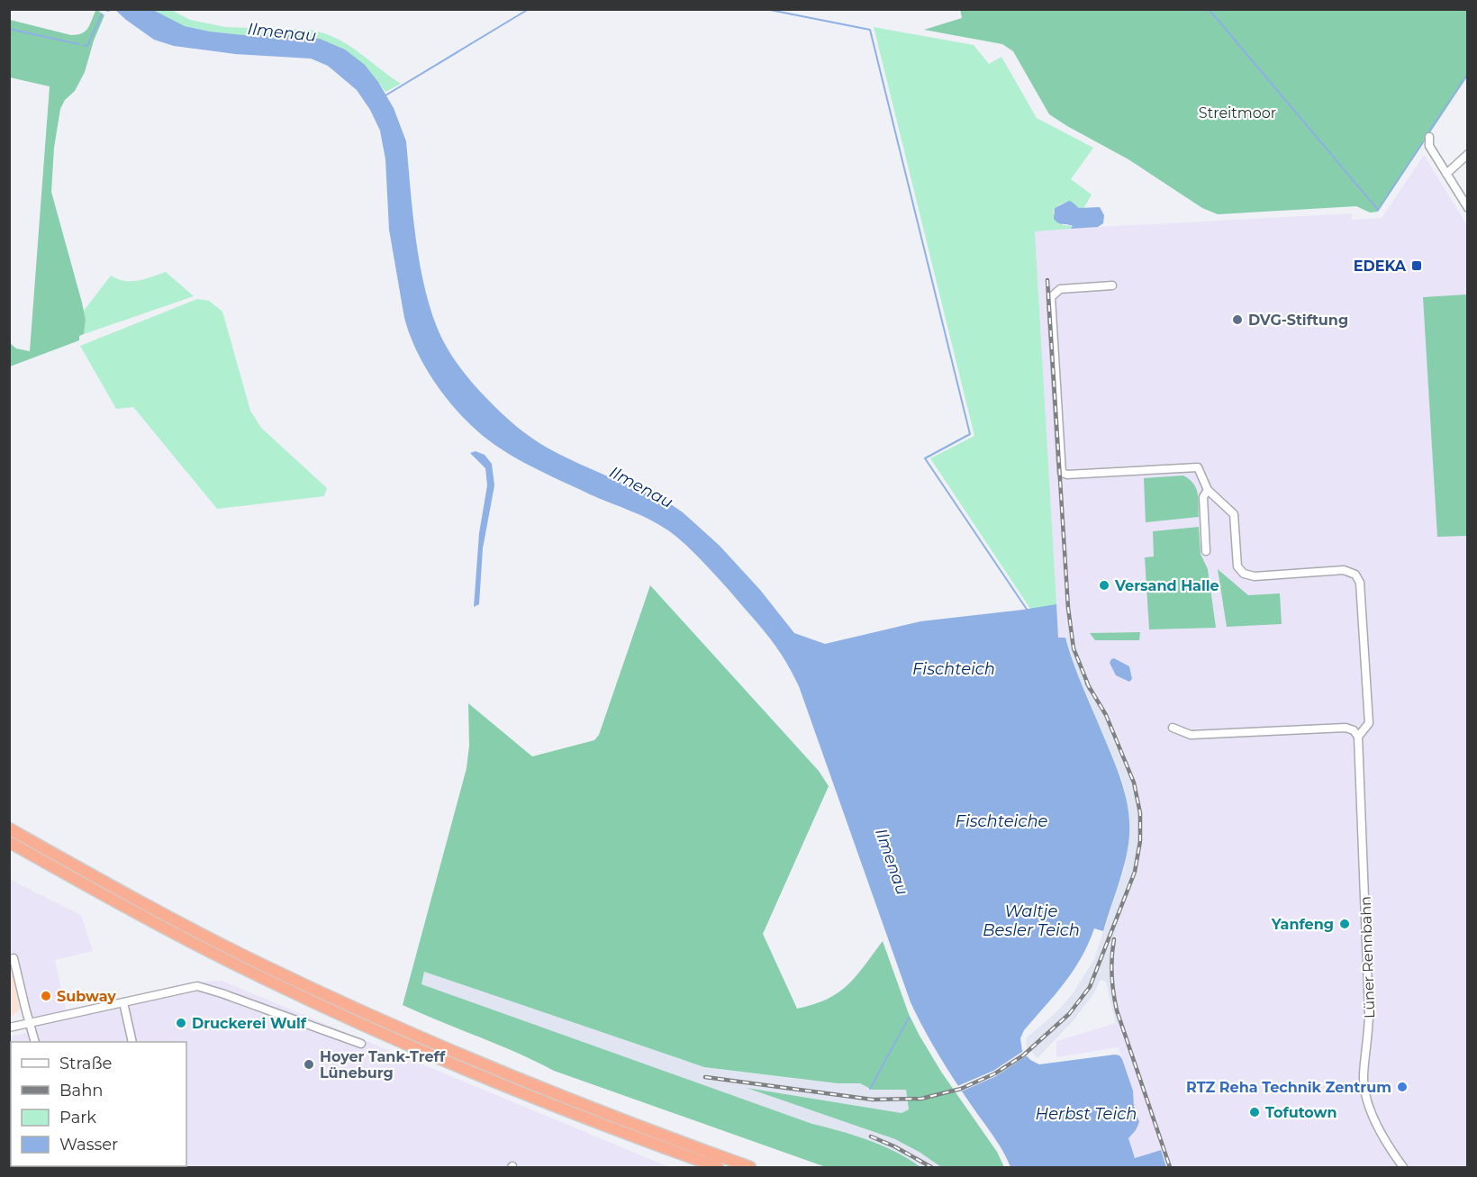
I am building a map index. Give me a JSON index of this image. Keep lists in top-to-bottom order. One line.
{"streets":{"street":["Lüner Rennbahn"]},"water":["Ilmenau","Fischteich","Fischteiche","Waltje Besler Teich","Herbst Teich"],"parks":["Streitmoor"],"places":{"transit":["EDEKA"],"other":["DVG-Stiftung","Versand Halle","Yanfeng","Subway","Druckerei Wulf","Hoyer Tank-Treff Lüneburg","RTZ Reha Technik Zentrum","Tofutown"]},"legend":["Straße","Bahn","Park","Wasser"]}
